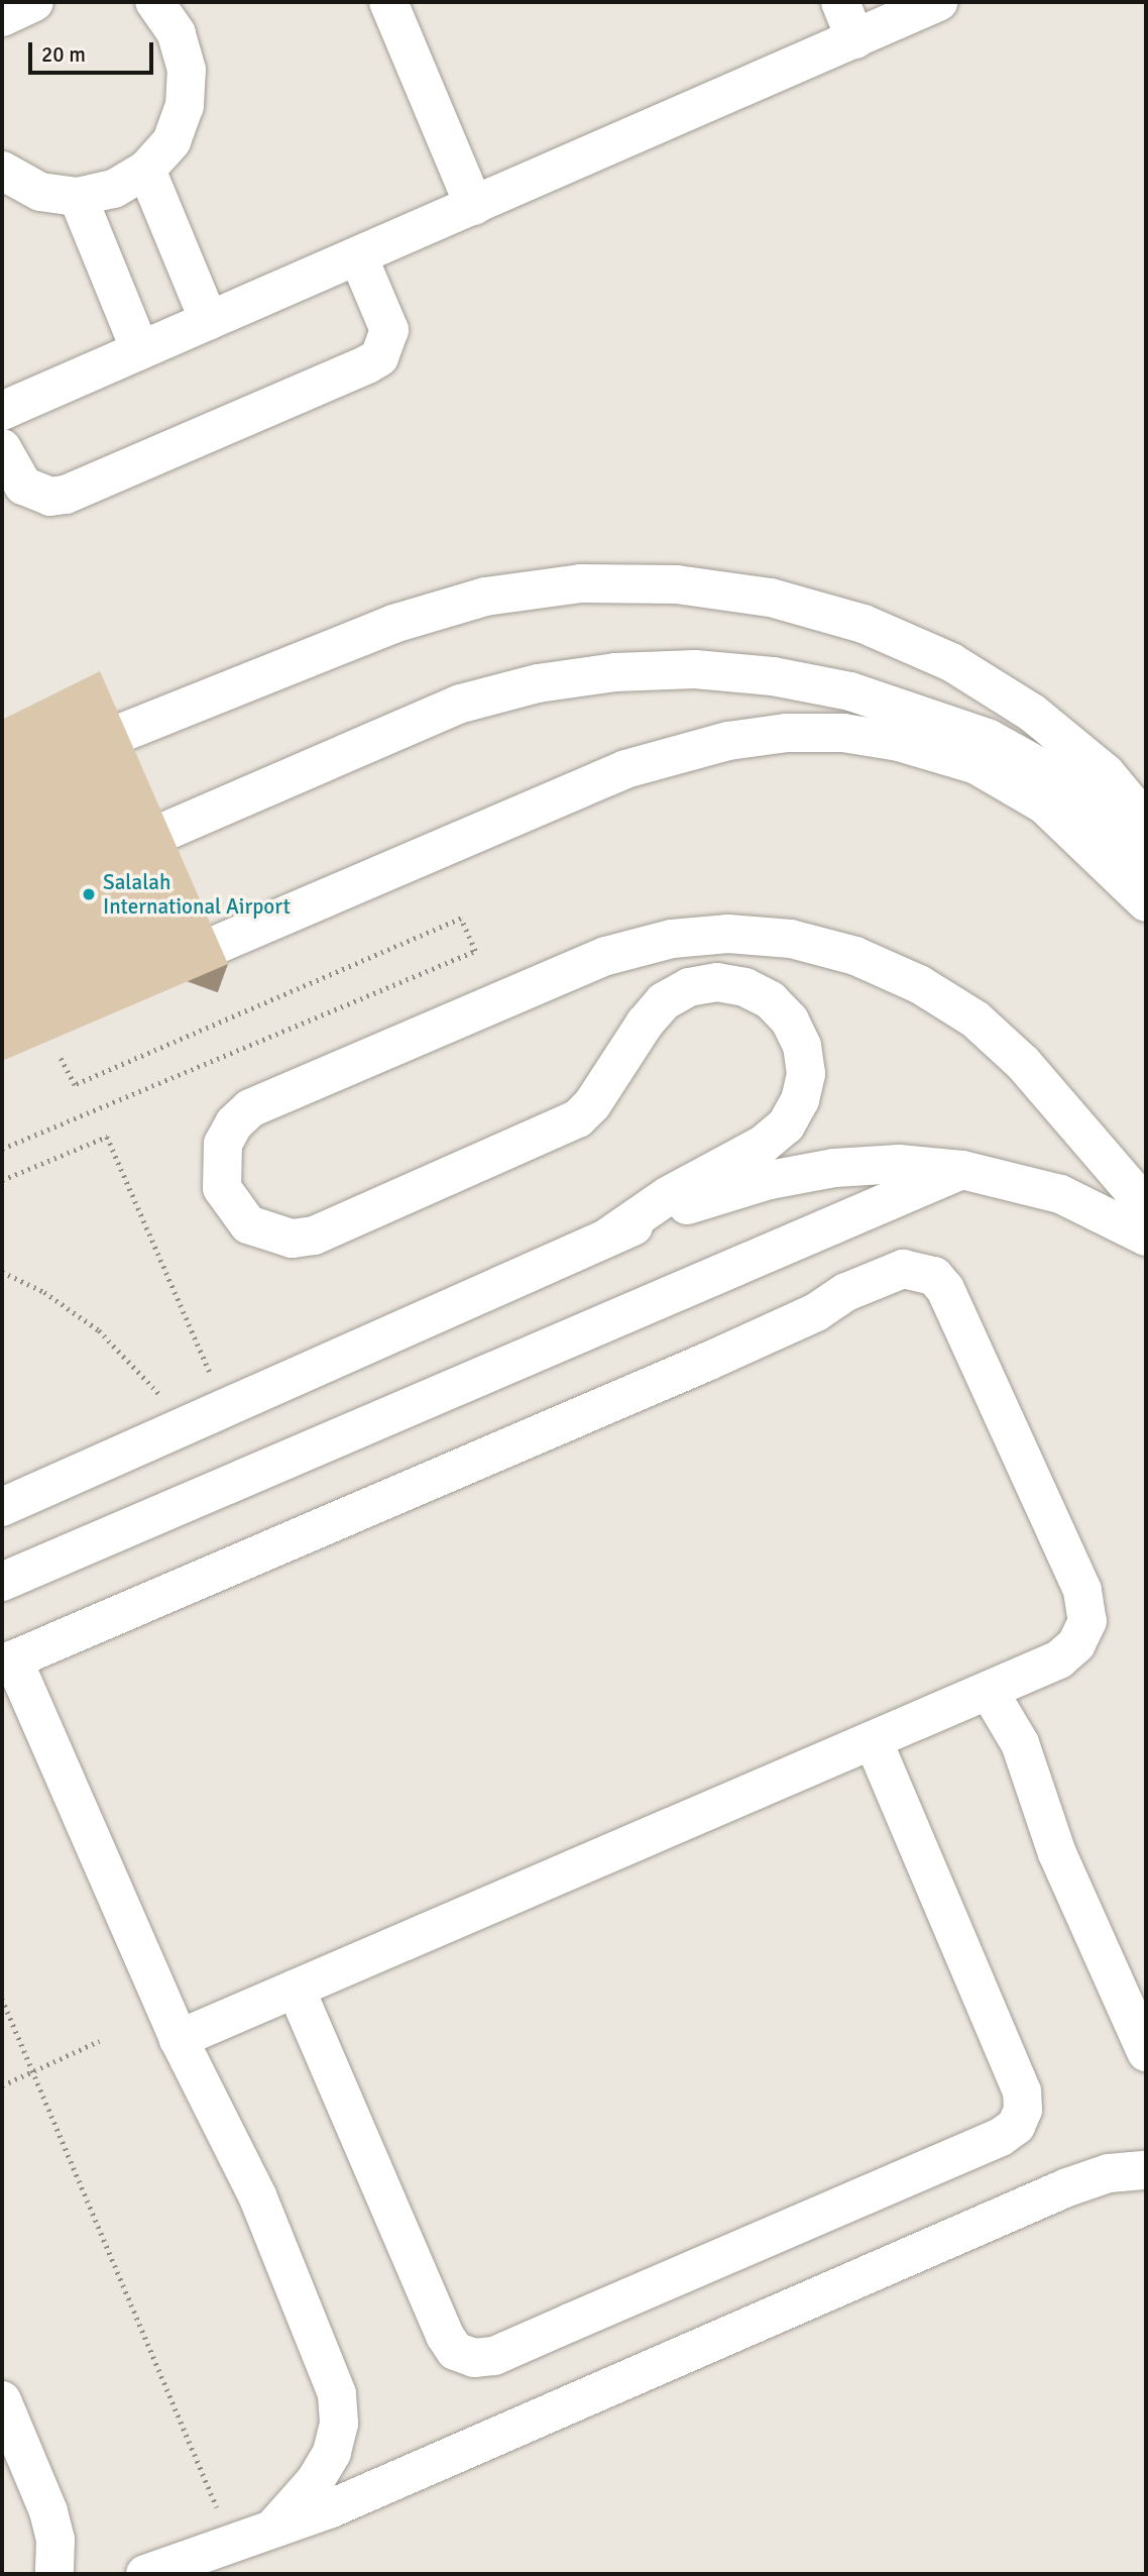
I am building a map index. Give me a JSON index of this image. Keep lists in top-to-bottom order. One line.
{"places":["Salalah International Airport"],"scale_bar":"20 m"}
